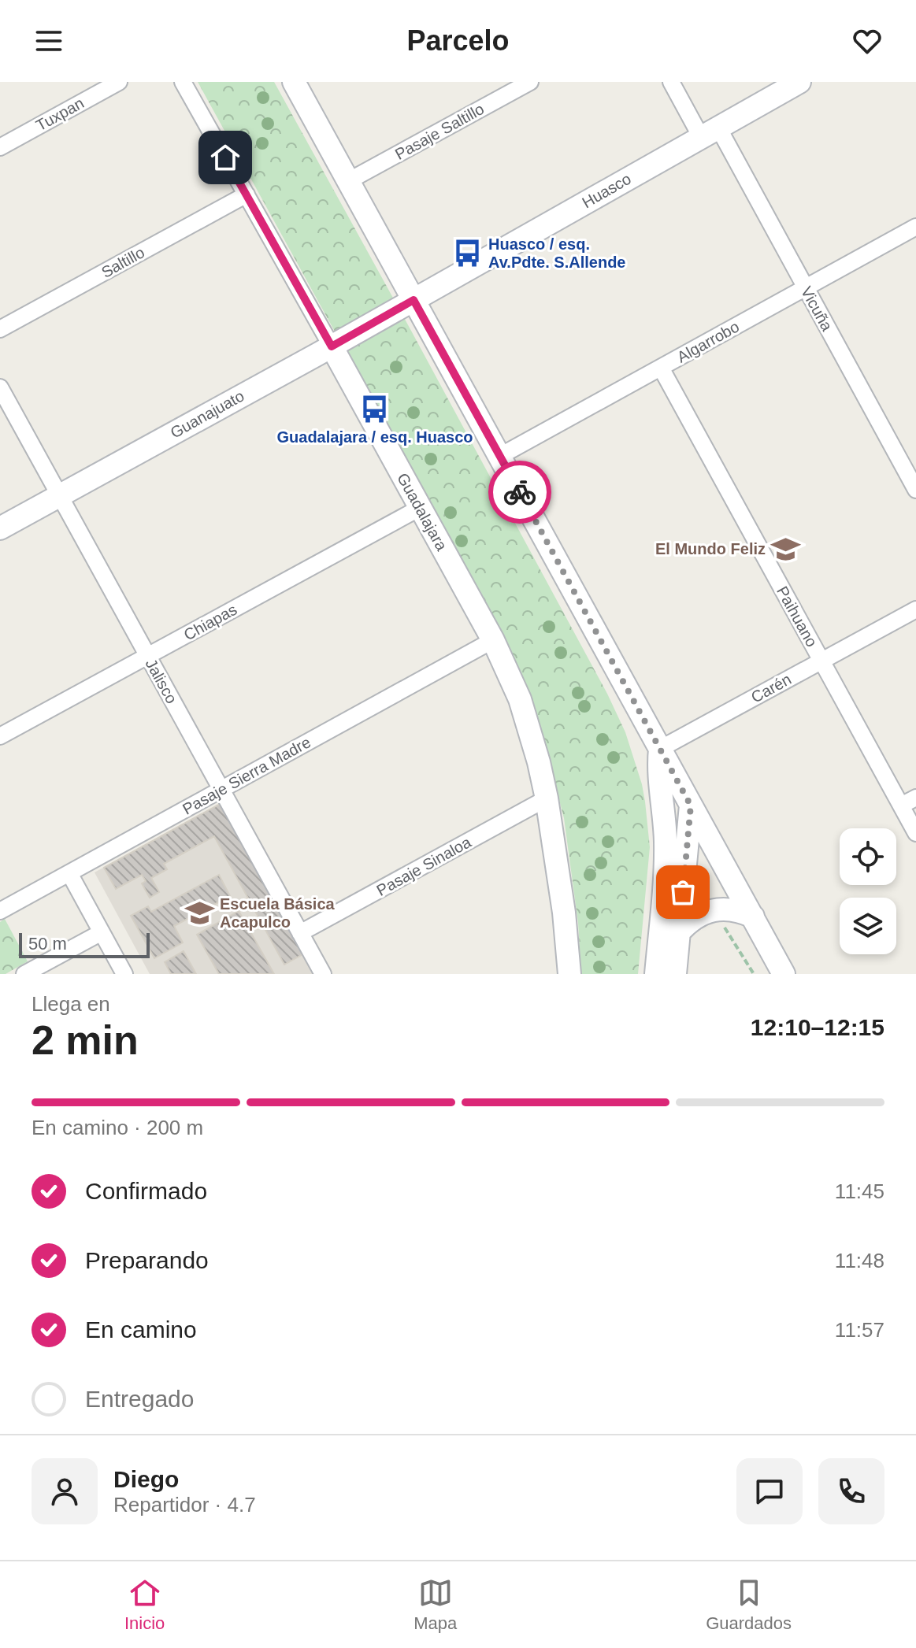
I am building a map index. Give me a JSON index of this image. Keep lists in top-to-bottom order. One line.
{"streets":{"street":["Tuxpan","Pasaje Saltillo","Huasco","Saltillo","Vicuña","Algarrobo","Guanajuato","Guadalajara","Paihuano","Chiapas","Jalisco","Carén","Pasaje Sierra Madre","Pasaje Sinaloa"]},"crossings":[["Huasco","Vicuña"],["Huasco","Guanajuato"],["Saltillo","Guadalajara"],["Vicuña","Algarrobo"],["Algarrobo","Paihuano"],["Guanajuato","Guadalajara"],["Guanajuato","Jalisco"],["Guadalajara","Chiapas"],["Guadalajara","Pasaje Sierra Madre"],["Guadalajara","Pasaje Sinaloa"],["Paihuano","Carén"],["Chiapas","Jalisco"],["Jalisco","Pasaje Sierra Madre"],["Jalisco","Pasaje Sinaloa"]],"places":{"bus stop":["Huasco / esq. Av.Pdte. S.Allende","Guadalajara / esq. Huasco"],"school or university":["El Mundo Feliz","Escuela Básica Acapulco"]},"scale_bar":"50 m","page":{"header":"Parcelo","scale":"50 m","heading":["2 min","Llega en","12:10–12:15"],"panel":["Diego","Repartidor · 4.7"],"bar":"En camino · 200 m","list":[["Confirmado","11:45"],["Preparando","11:48"],["En camino","11:57"],"Entregado"],"tabs":["Inicio","Mapa","Guardados"]}}
